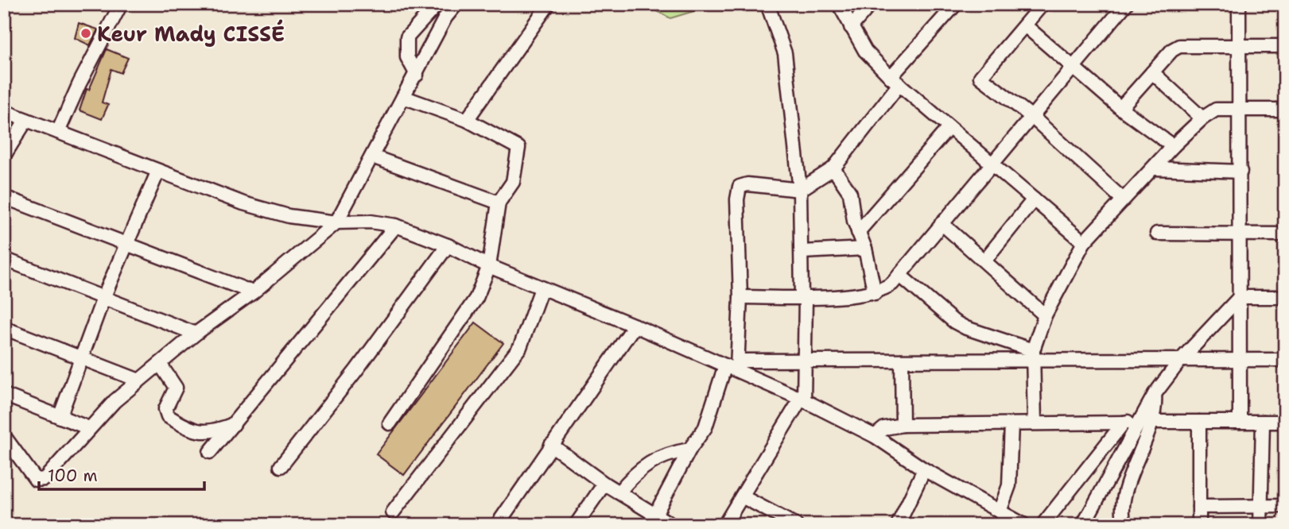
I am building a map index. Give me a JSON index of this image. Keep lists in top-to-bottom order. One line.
{"places":["Keur Mady CISSÉ"],"scale_bar":"100 m"}
